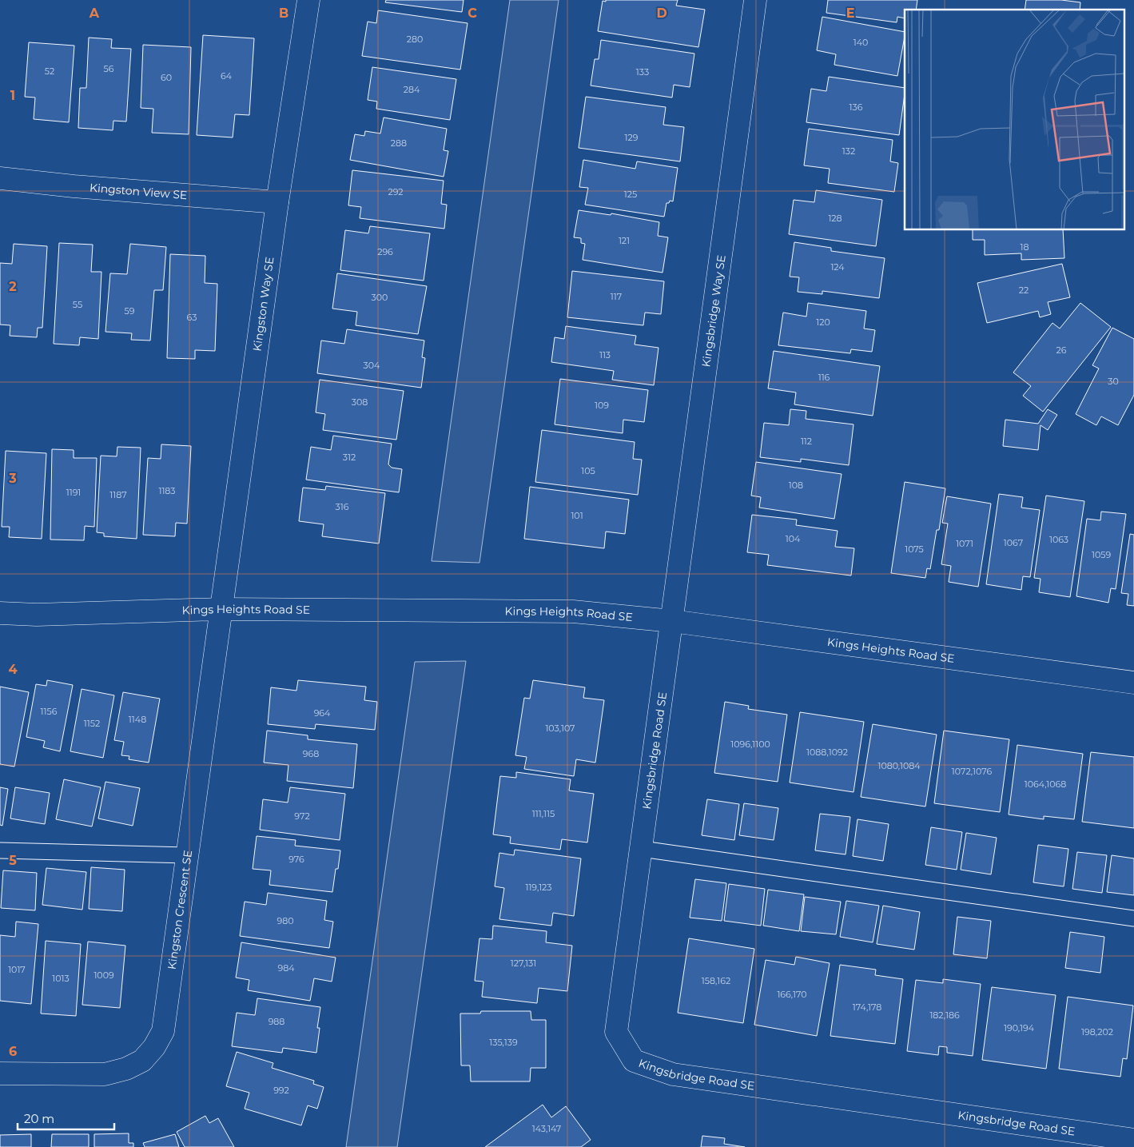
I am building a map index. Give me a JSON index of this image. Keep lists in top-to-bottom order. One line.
{"streets":{"street":["Kingston View SE","Kingston Way SE","Kingsbridge Way SE","Kings Heights Road SE","Kingsbridge Road SE","Kingston Crescent SE"]},"crossings":[["Kingston View SE","Kingston Way SE"],["Kingston Way SE","Kings Heights Road SE"],["Kingston Way SE","Kingston Crescent SE"],["Kingsbridge Way SE","Kings Heights Road SE"],["Kingsbridge Way SE","Kingsbridge Road SE"],["Kings Heights Road SE","Kingsbridge Road SE"],["Kings Heights Road SE","Kingston Crescent SE"]],"house_numbers":["280","140","56","52","133","64","60","284","136","129","288","132","292","125","128","121","18","296","124","22","117","300","55","59","63","120","26","113","304","116","30","308","109","112","312","105","108","1183","1191","1187","316","101","104","1063","1067","1071","1075","1059","1156","964","1148","1152","103,107","1096,1100","1088,1092","968","1080,1084","1072,1076","1064,1068","111,115","972","976","119,123","980","127,131","984","1017","1009","1013","158,162","166,170","174,178","182,186","988","190,194","198,202","135,139","992","143,147"],"scale_bar":"20 m","grid":{"columns":["A","B","C","D","E"],"rows":["1","2","3","4","5","6"]}}
